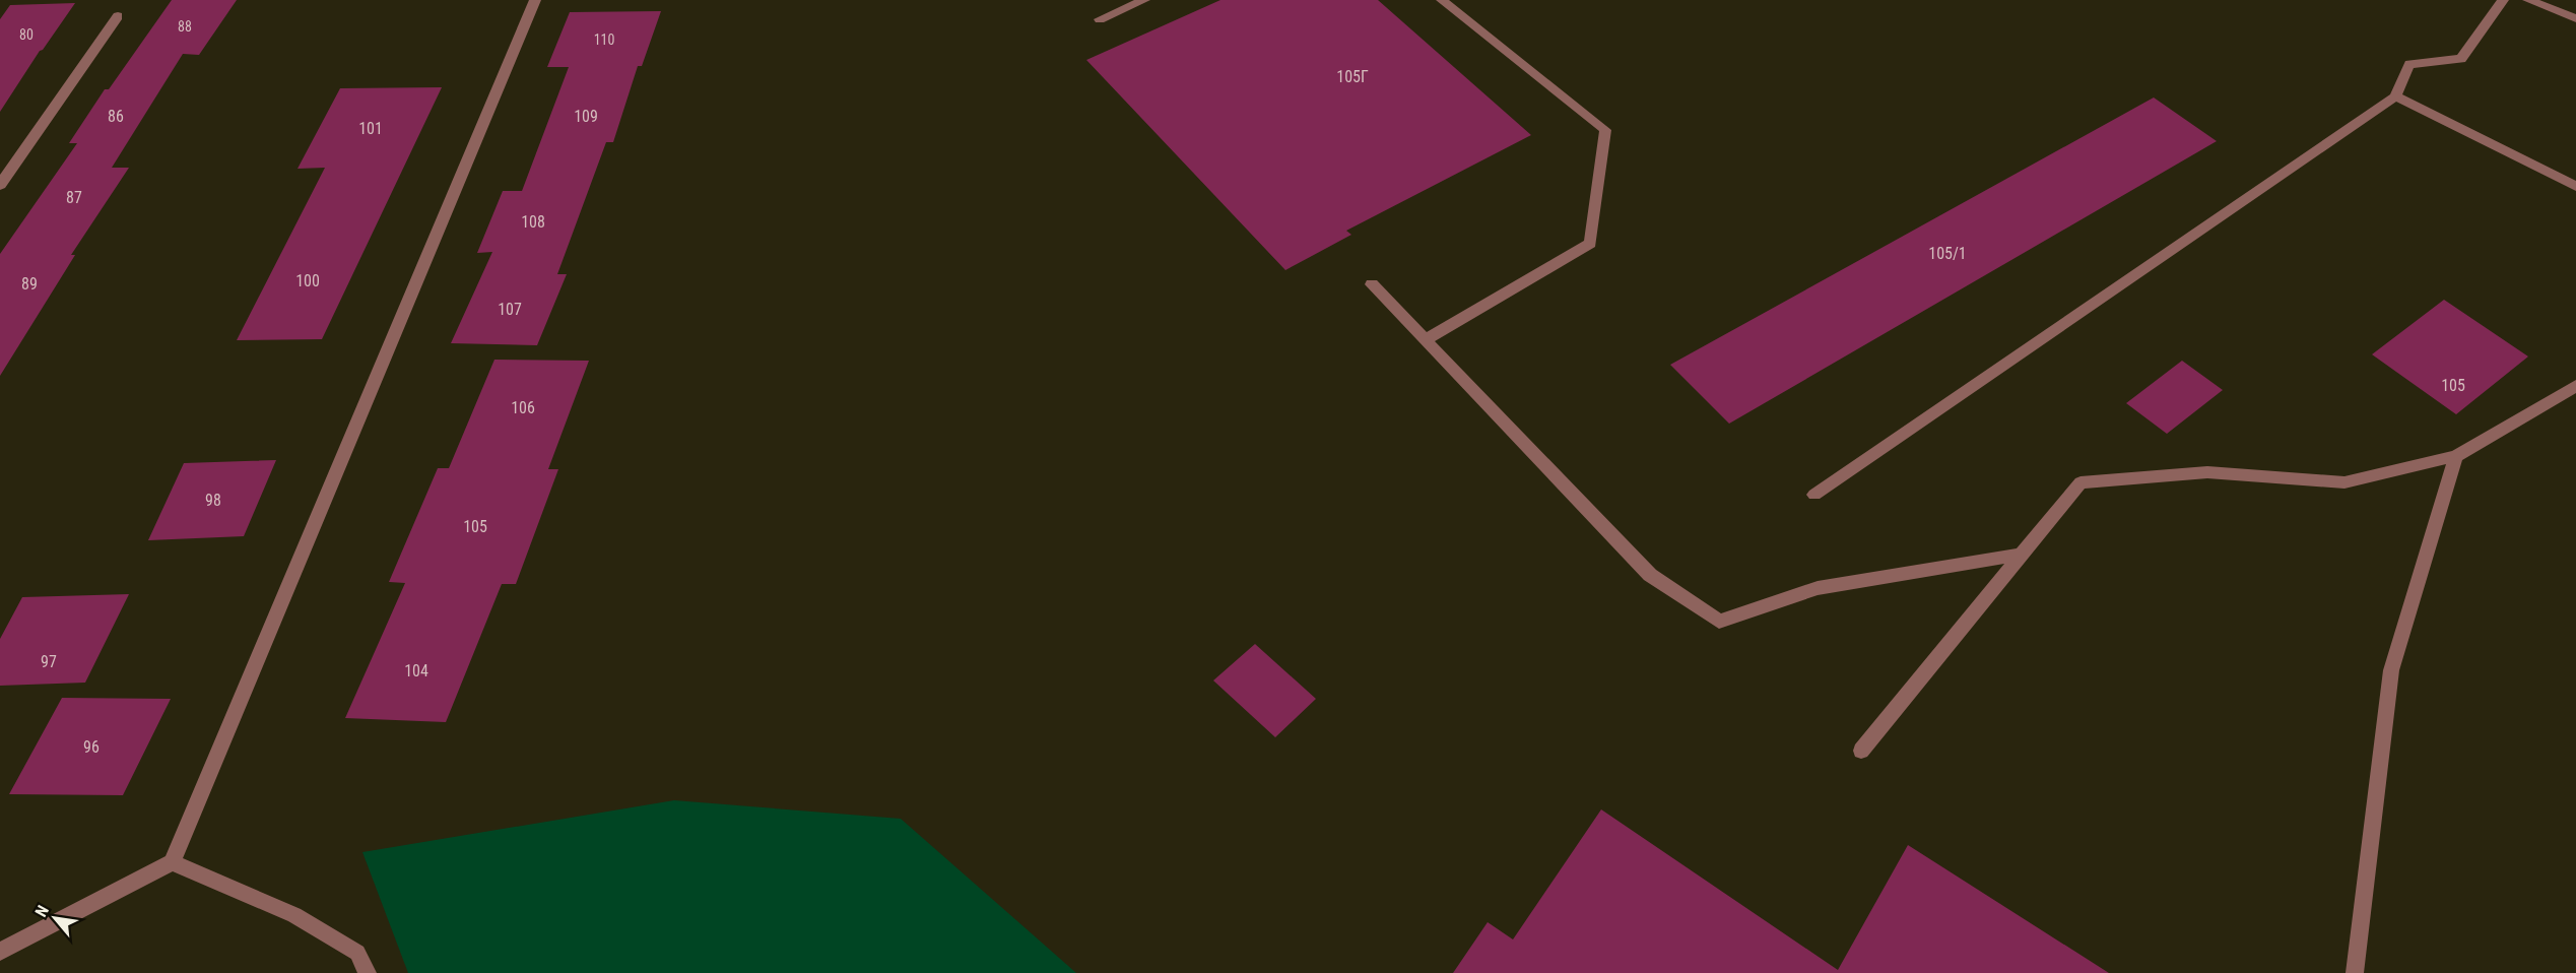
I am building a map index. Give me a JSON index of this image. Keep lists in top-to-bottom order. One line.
{"house_numbers":["88","80","110","105Г","86","109","101","87","108","105/1","100","89","107","105","106","98","105","97","104","96"],"north":"top left"}
